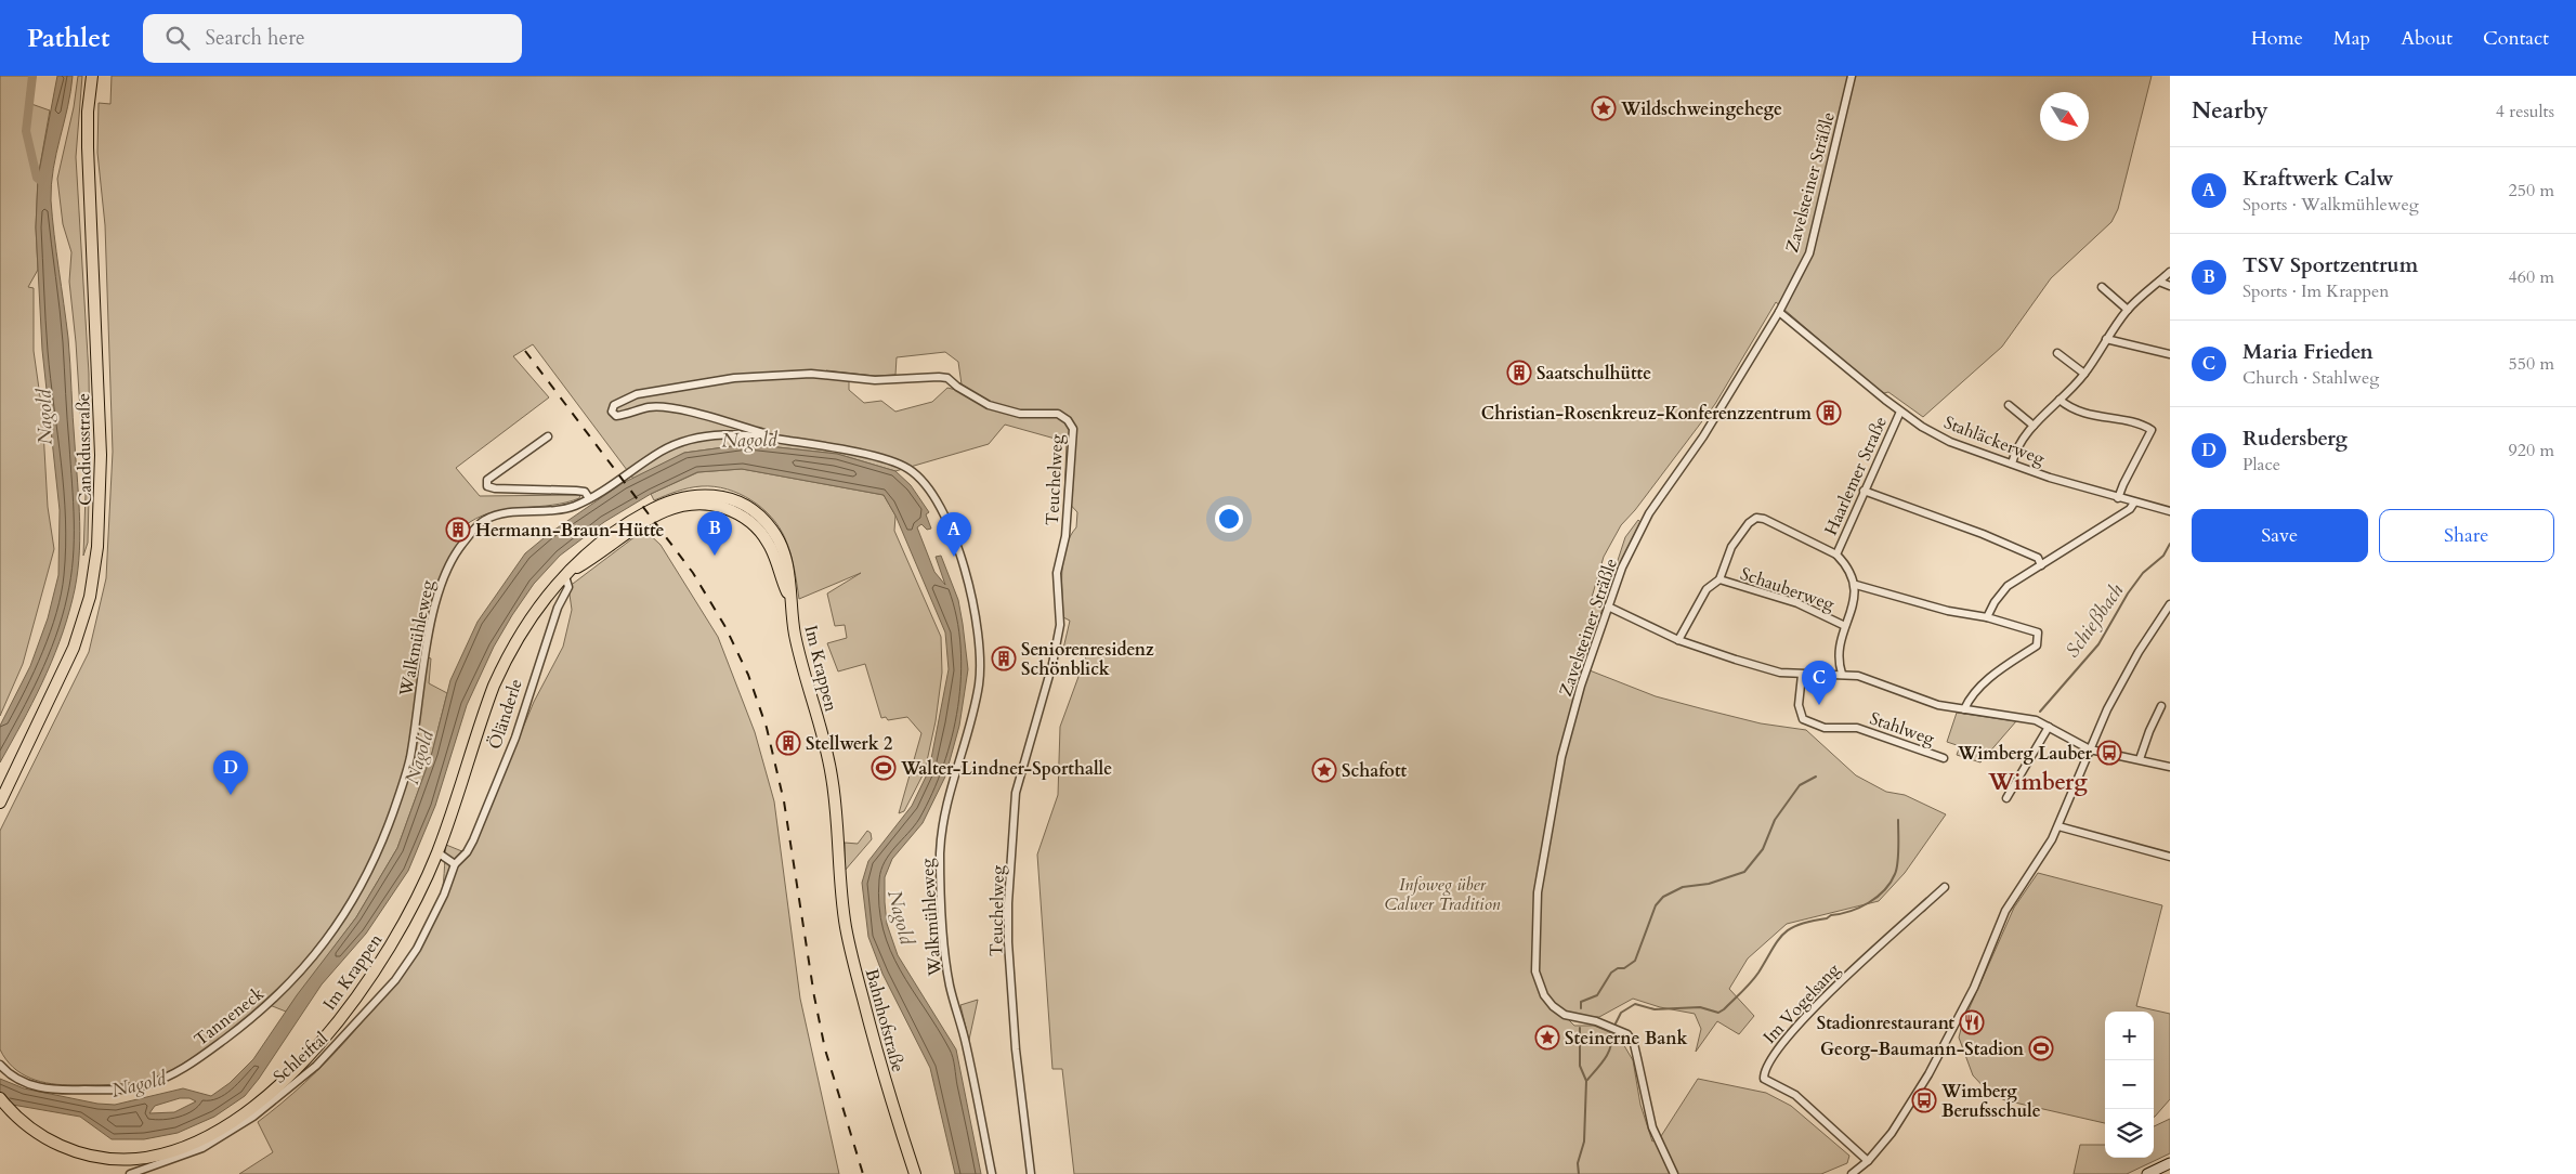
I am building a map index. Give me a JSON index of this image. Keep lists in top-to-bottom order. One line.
{"streets":{"main road":["Candidusstraße","Im Krappen","Bahnhofstraße"],"street":["Zavelsteiner Sträßle","Stahläckerweg","Haarlemer Straße","Teuchelweg","Schauberweg","Walkmühleweg","Öländerle","Stahlweg","Im Vogelsang","Tanneneck","Schleiftal"]},"crossings":[["Zavelsteiner Sträßle","Stahläckerweg"],["Stahläckerweg","Haarlemer Straße"],["Teuchelweg","Walkmühleweg"],["Walkmühleweg","Tanneneck"],["Im Krappen","Öländerle"],["Im Krappen","Bahnhofstraße"],["Öländerle","Schleiftal"]],"districts":["Wimberg"],"water":["Nagold","Schießbach"],"parks":["Infoweg über Calwer Tradition"],"places":{"place":["Wildschweingehege","Schafott","Steinerne Bank"],"building":["Saatschulhütte","Christian-Rosenkreuz-Konferenzzentrum","Hermann-Braun-Hütte","Seniorenresidenz Schönblick","Stellwerk 2"],"bus stop":["Wimberg Lauber","Wimberg Berufsschule"],"sports":["Walter-Lindner-Sporthalle","Georg-Baumann-Stadion"],"restaurant":["Stadionrestaurant"]},"north":"bottom right","page":{"header":"Pathlet","search":"Search here","nav":["Home","Map","About","Contact"],"heading":["Nearby","4 results"],"list":[{"mark":"A","name":"Kraftwerk Calw","note":"Sports · Walkmühleweg","value":"250 m"},{"mark":"B","name":"TSV Sportzentrum","note":"Sports · Im Krappen","value":"460 m"},{"mark":"C","name":"Maria Frieden","note":"Church · Stahlweg","value":"550 m"},{"mark":"D","name":"Rudersberg","note":"Place","value":"920 m"}],"buttons":["Save","Share"],"pins":["B","A","C","D"],"map_buttons":["+","−"]}}
